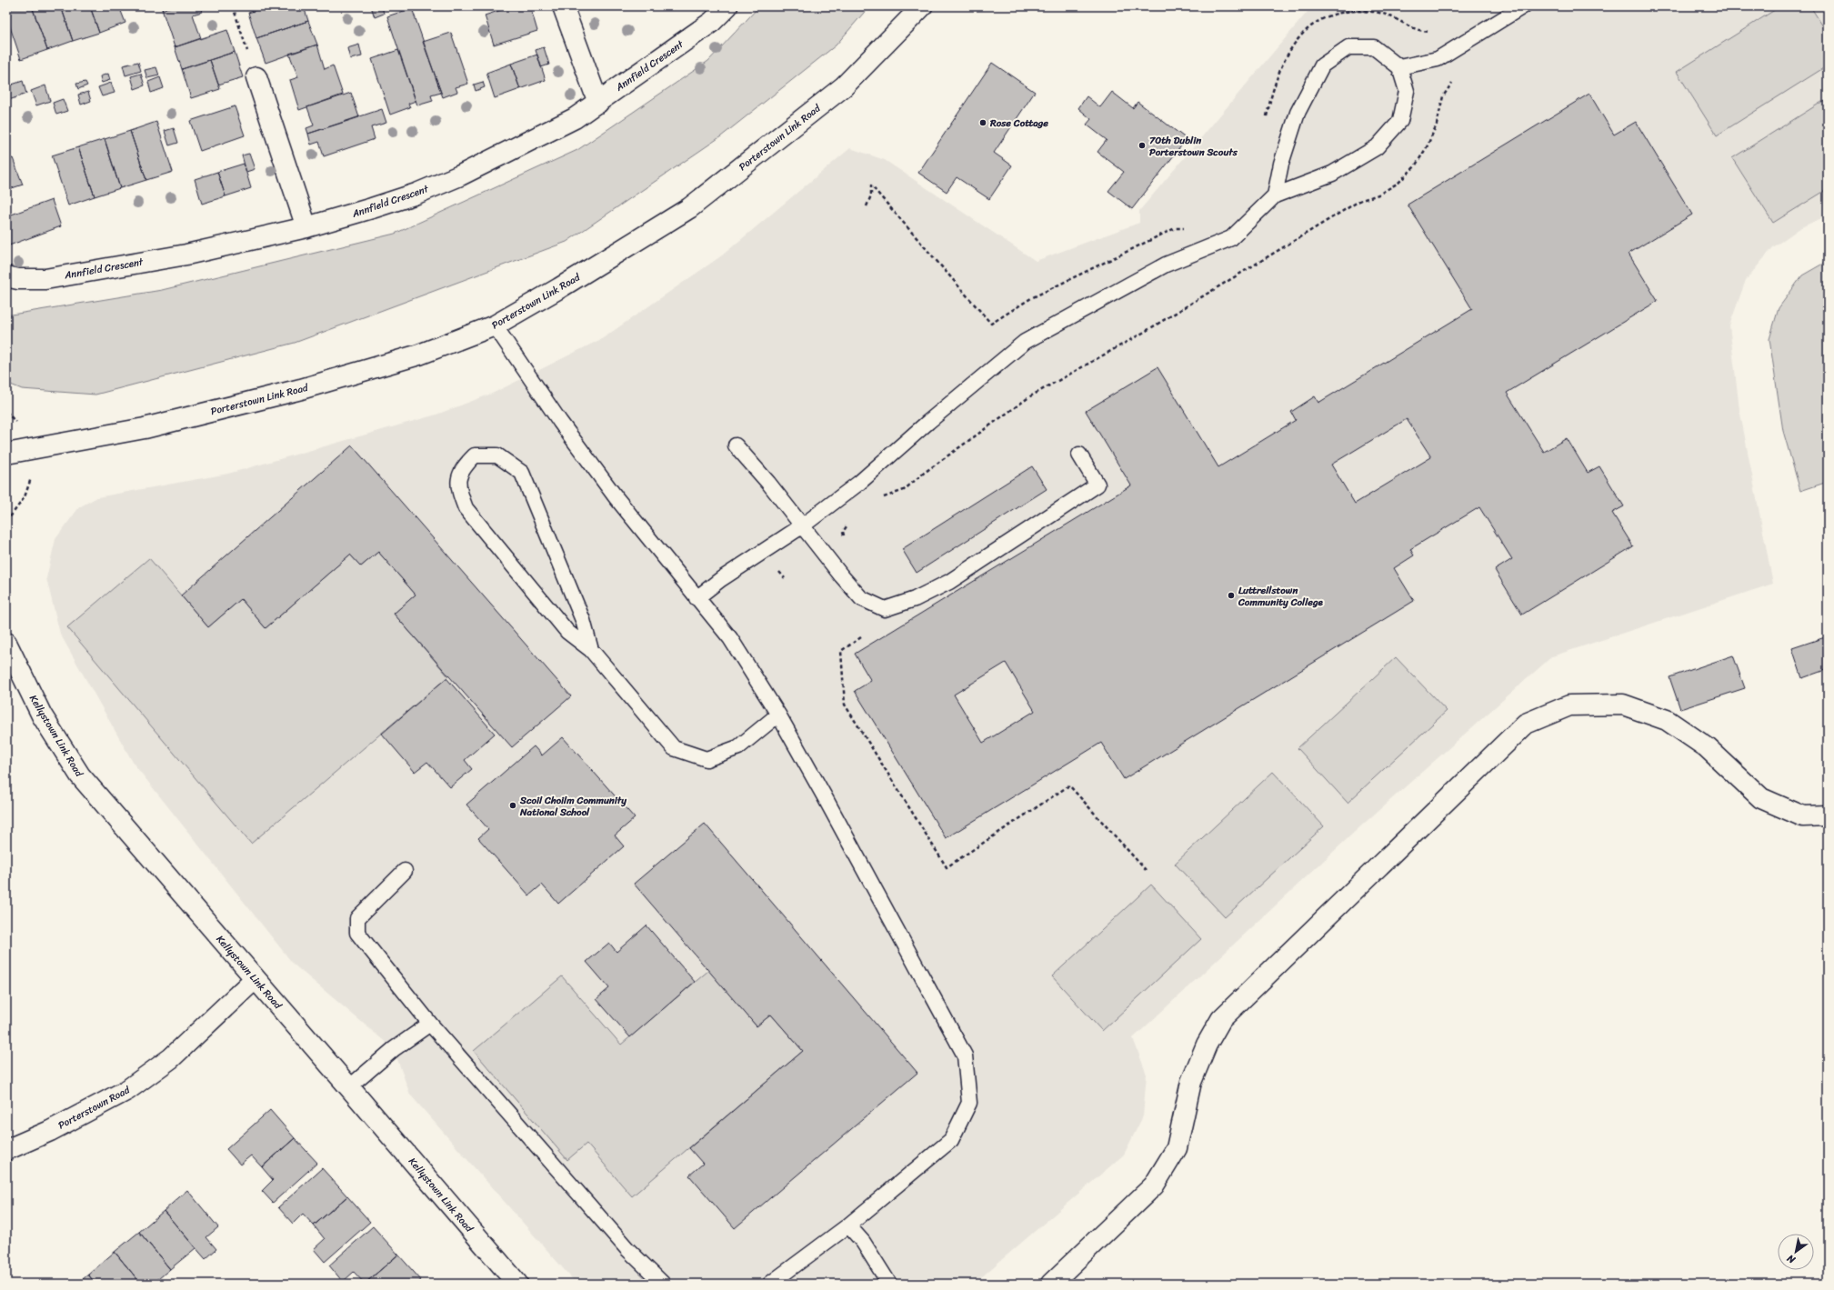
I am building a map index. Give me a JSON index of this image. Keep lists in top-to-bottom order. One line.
{"streets":{"street":["Annfield Crescent","Porterstown Link Road","Kellystown Link Road","Porterstown Road"]},"crossings":[["Kellystown Link Road","Porterstown Road"]],"places":["Rose Cottage","70th Dublin Porterstown Scouts","Luttrellstown Community College","Scoil Choilm Community National School"],"north":"bottom left"}
